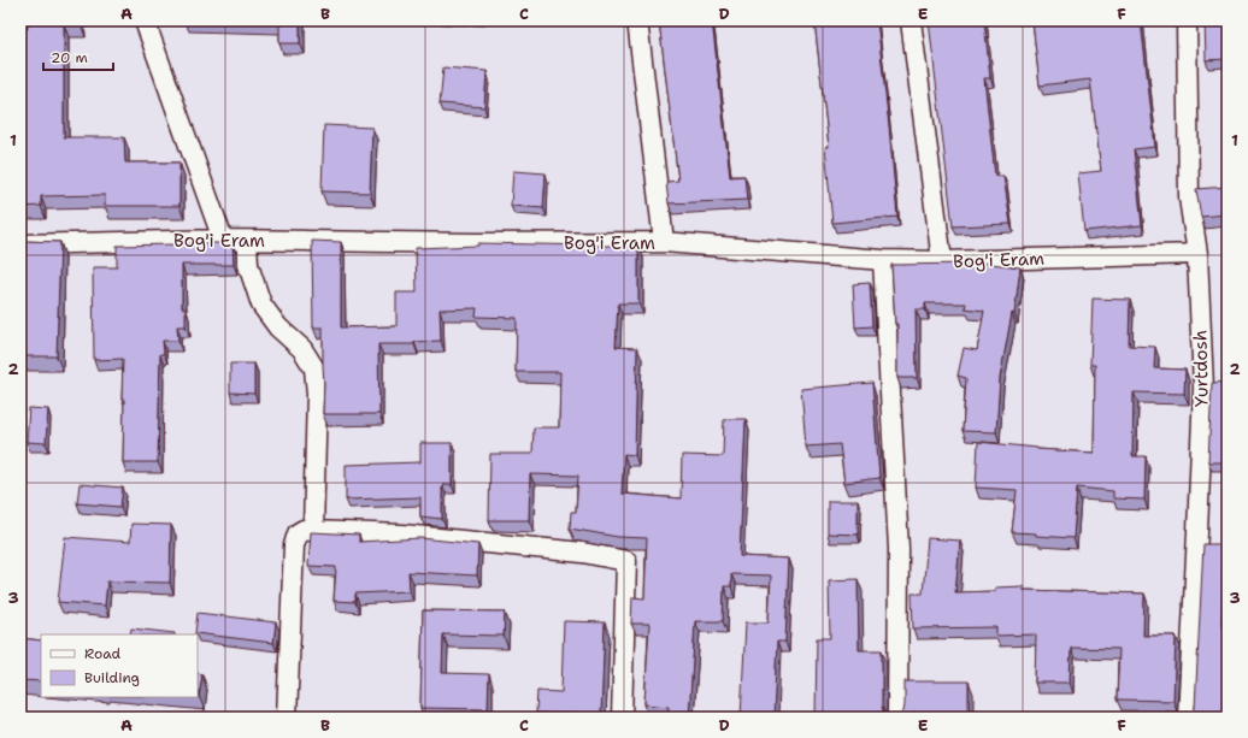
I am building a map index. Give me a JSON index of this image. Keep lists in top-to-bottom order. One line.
{"streets":{"street":["Bog'i Eram","Yurtdosh"]},"crossings":[["Bog'i Eram","Yurtdosh"]],"legend":["Road","Building"],"scale_bar":"20 m","grid":{"columns":["A","B","C","D","E","F"],"rows":["1","2","3"]}}
